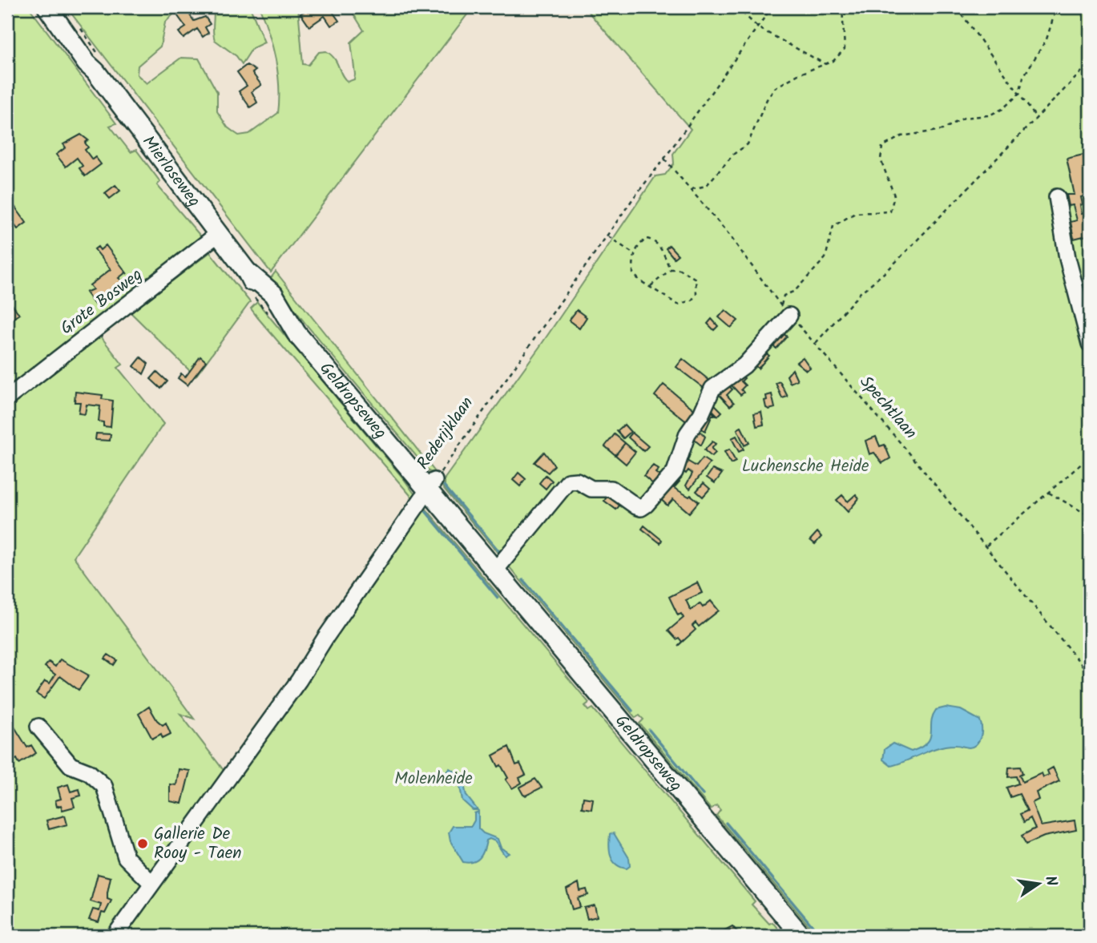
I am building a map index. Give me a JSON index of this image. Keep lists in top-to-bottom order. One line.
{"streets":{"main road":["Mierloseweg","Geldropseweg"],"street":["Grote Bosweg","Rederijklaan"],"path":["Spechtlaan"]},"crossings":[["Mierloseweg","Grote Bosweg"],["Mierloseweg","Geldropseweg"],["Geldropseweg","Rederijklaan"],["Spechtlaan","Rederijklaan"]],"parks":["Luchensche Heide","Molenheide"],"places":["Gallerie De Rooy - Taen"],"north":"right"}
